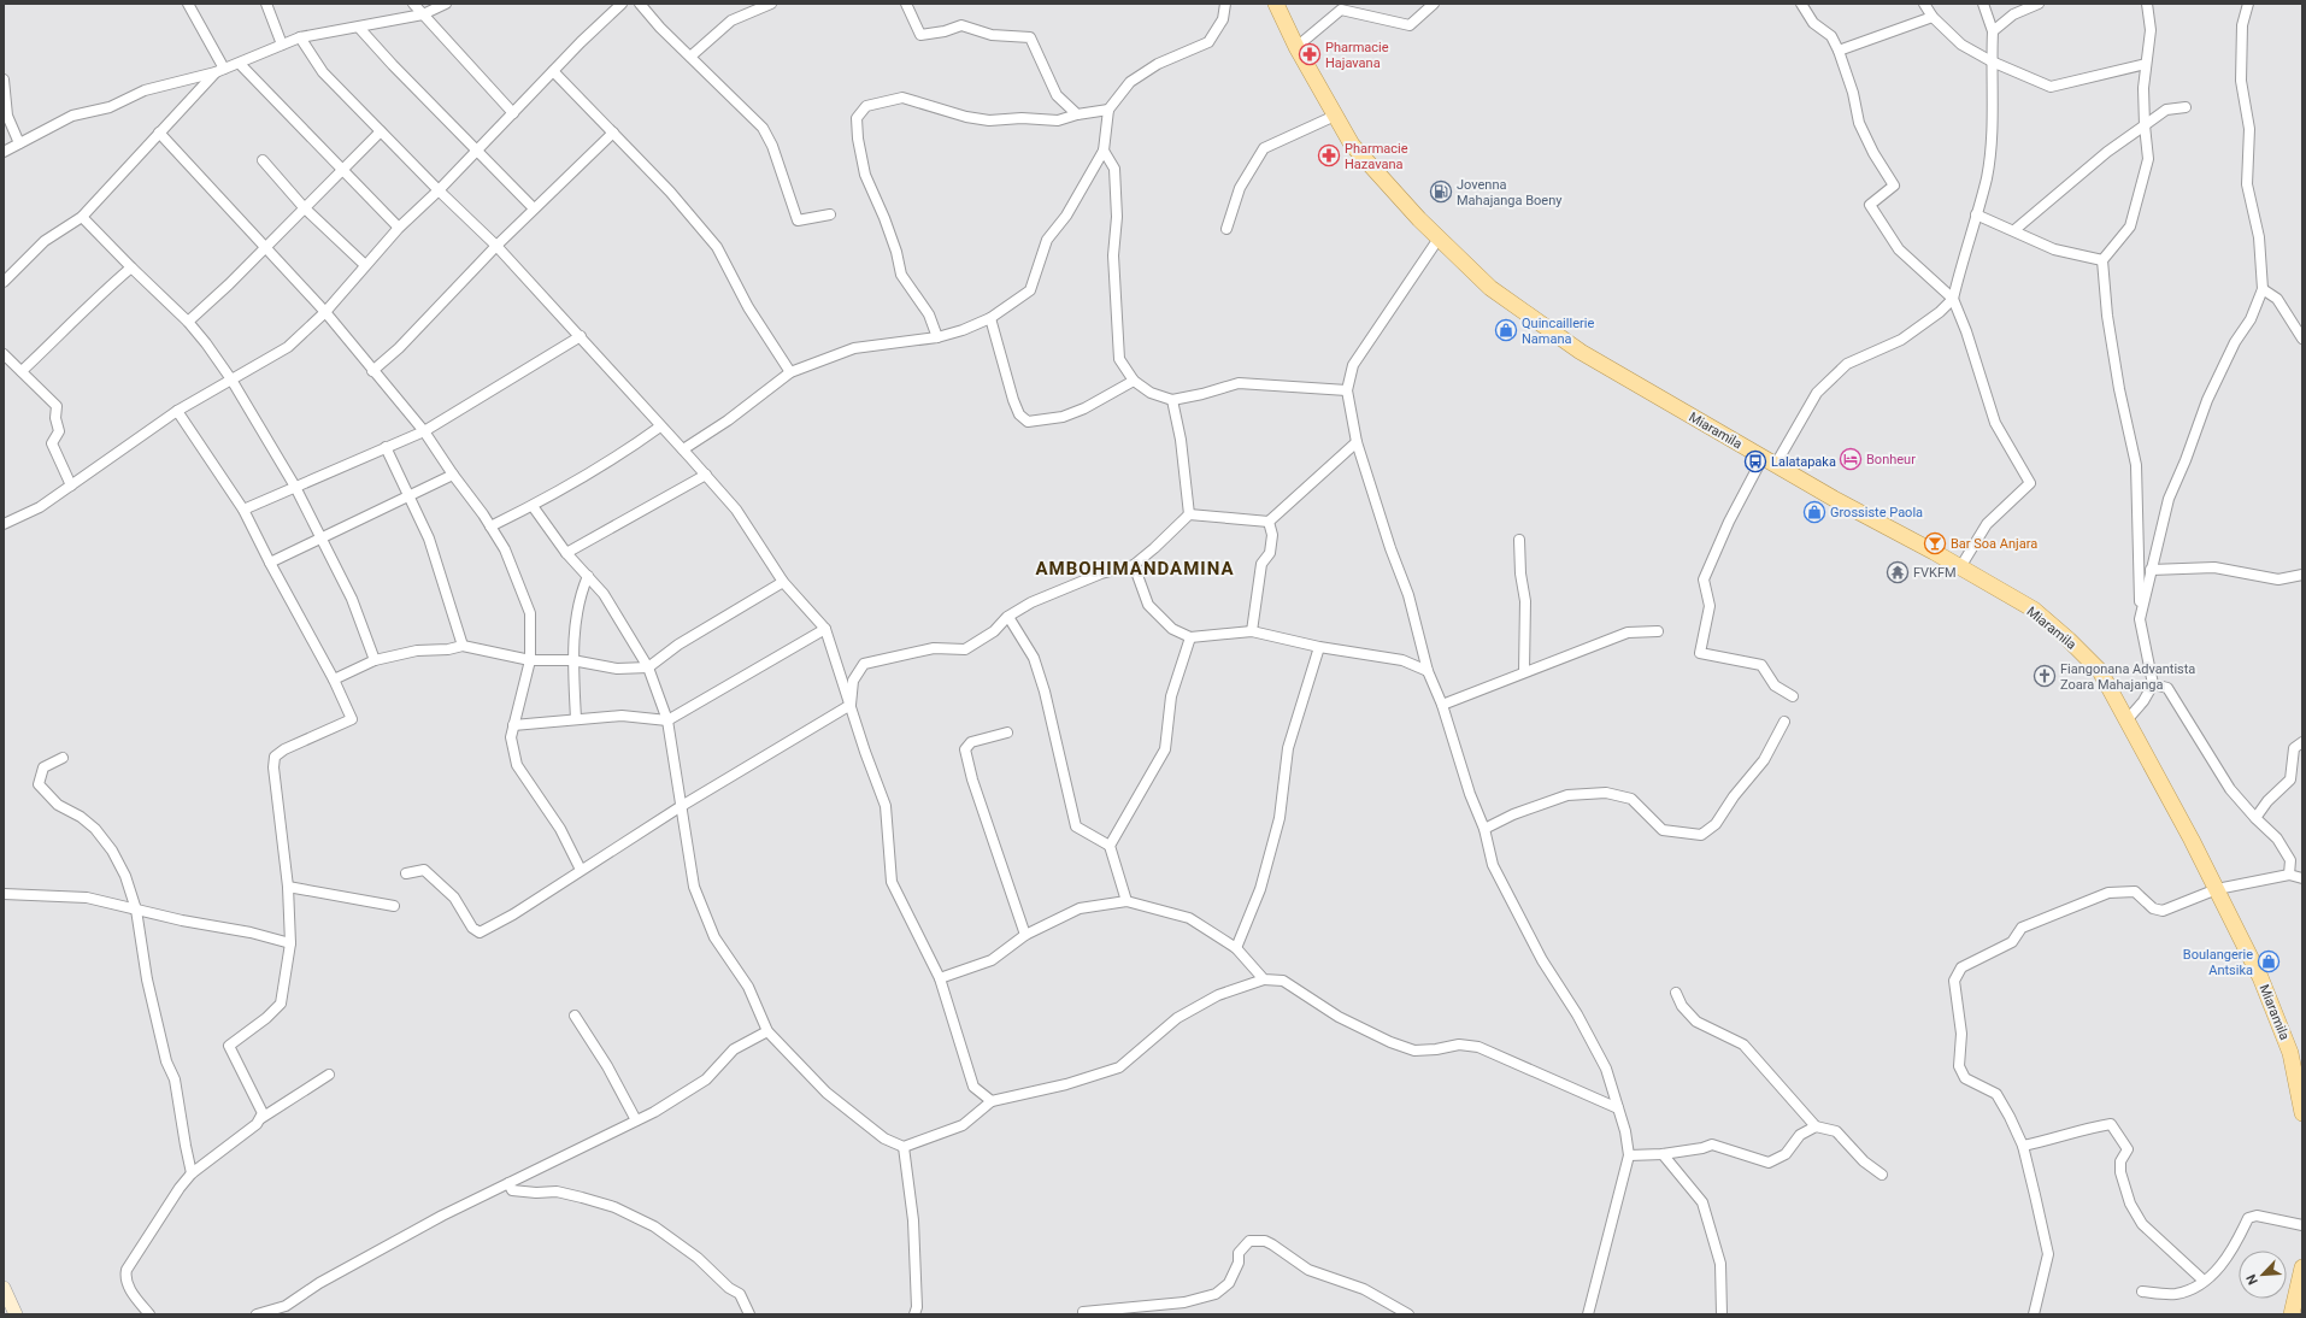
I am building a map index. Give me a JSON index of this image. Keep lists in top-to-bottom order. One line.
{"streets":{"main road":["Miaramila"]},"districts":["AMBOHIMANDAMINA"],"places":{"pharmacy":["Pharmacie Hajavana","Pharmacie Hazavana"],"fuel station":["Jovenna Mahajanga Boeny"],"shop":["Quincaillerie Namana","Grossiste Paola","Boulangerie Antsika"],"hotel":["Bonheur"],"bus stop":["Lalatapaka"],"bar":["Bar Soa Anjara"],"temple":["FVKFM"],"church":["Fiangonana Advantista Zoara Mahajanga"]},"north":"bottom left"}
